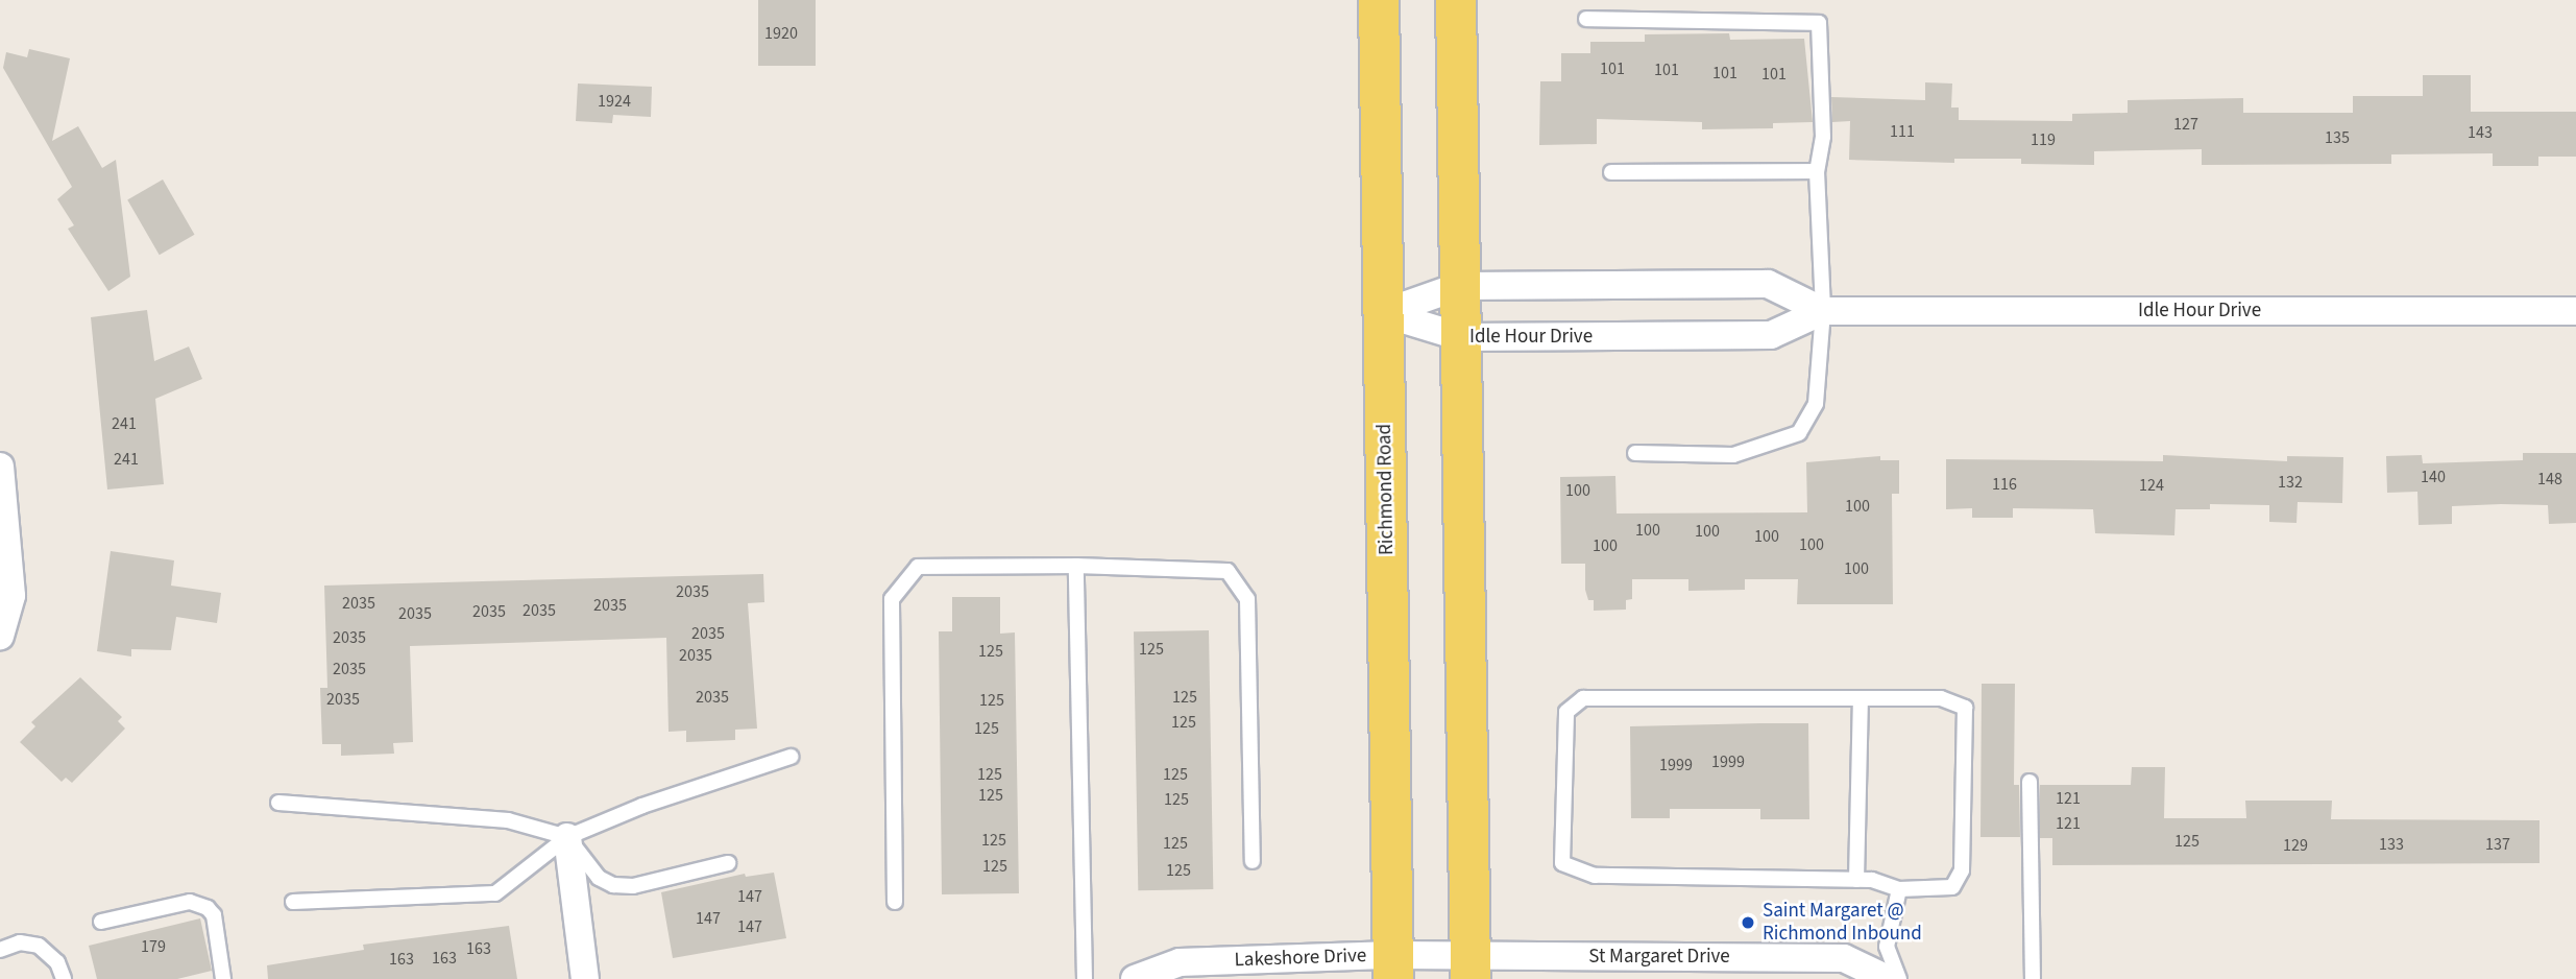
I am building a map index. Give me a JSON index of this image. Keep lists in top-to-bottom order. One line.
{"streets":{"main road":["Richmond Road"],"street":["Idle Hour Drive","St Margaret Drive","Lakeshore Drive"]},"crossings":[["Idle Hour Drive","Richmond Road"],["Richmond Road","Lakeshore Drive"],["St Margaret Drive","Lakeshore Drive"]],"places":["Saint Margaret @ Richmond Inbound"],"house_numbers":["1920","101","101","101","101","1924","127","111","143","135","119","241","241","140","148","132","116","124","100","100","100","100","100","100","100","100","2035","2035","2035","2035","2035","2035","2035","2035","125","125","2035","2035","2035","125","2035","125","125","125","1999","1999","125","125","125","121","125","121","125","125","125","133","137","129","125","125","147","147","147","179","163","163","163"]}
